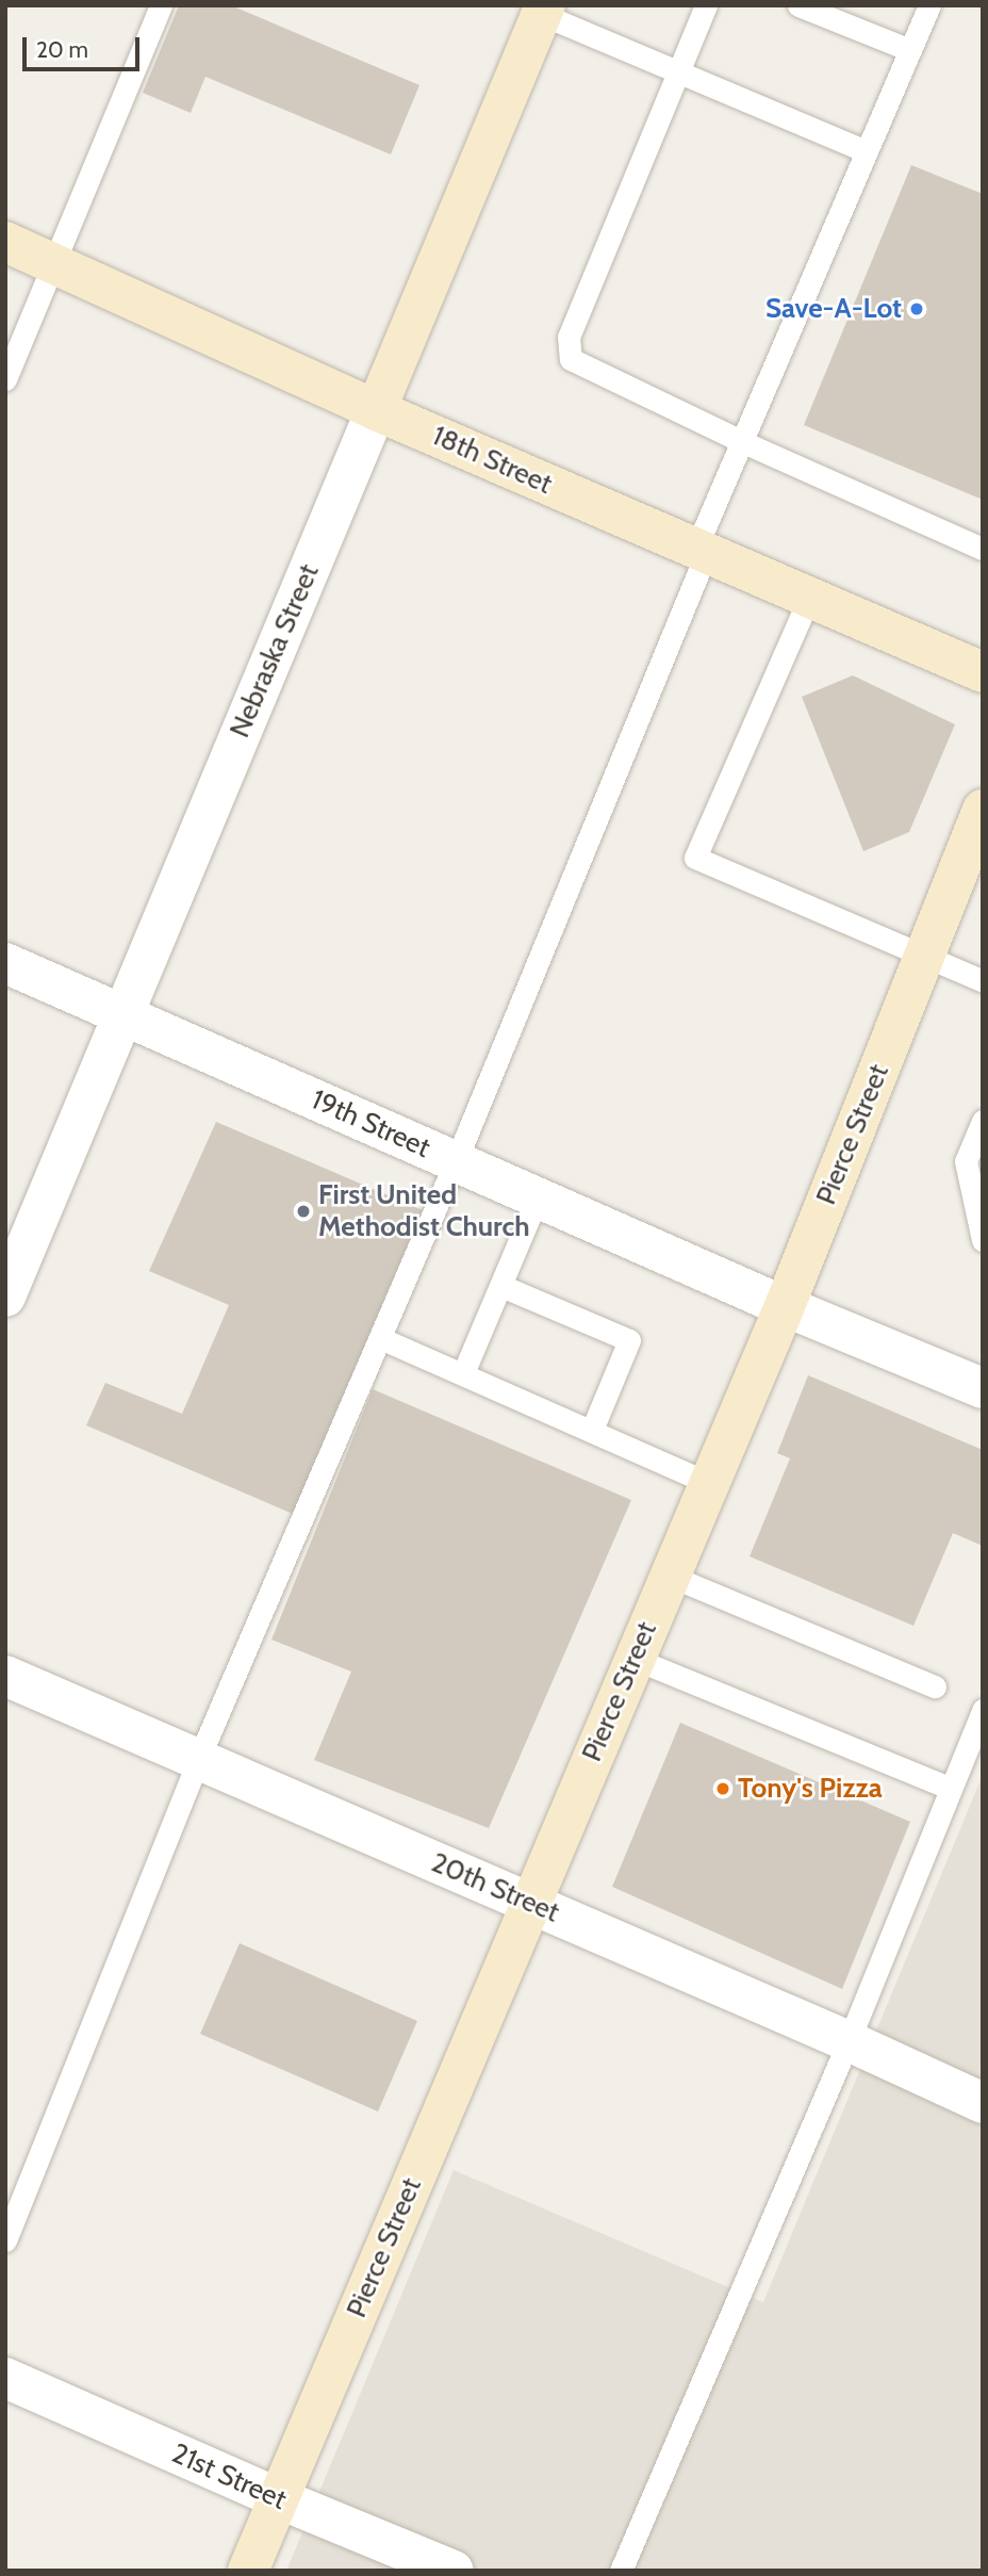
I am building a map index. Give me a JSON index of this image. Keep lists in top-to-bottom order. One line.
{"streets":{"main road":["18th Street","Nebraska Street","Pierce Street"],"street":["19th Street","20th Street","21st Street"]},"crossings":[["18th Street","Nebraska Street"],["Nebraska Street","19th Street"],["19th Street","Pierce Street"],["Pierce Street","20th Street"],["Pierce Street","21st Street"]],"places":["Save-A-Lot","First United Methodist Church","Tony's Pizza"],"scale_bar":"20 m"}
